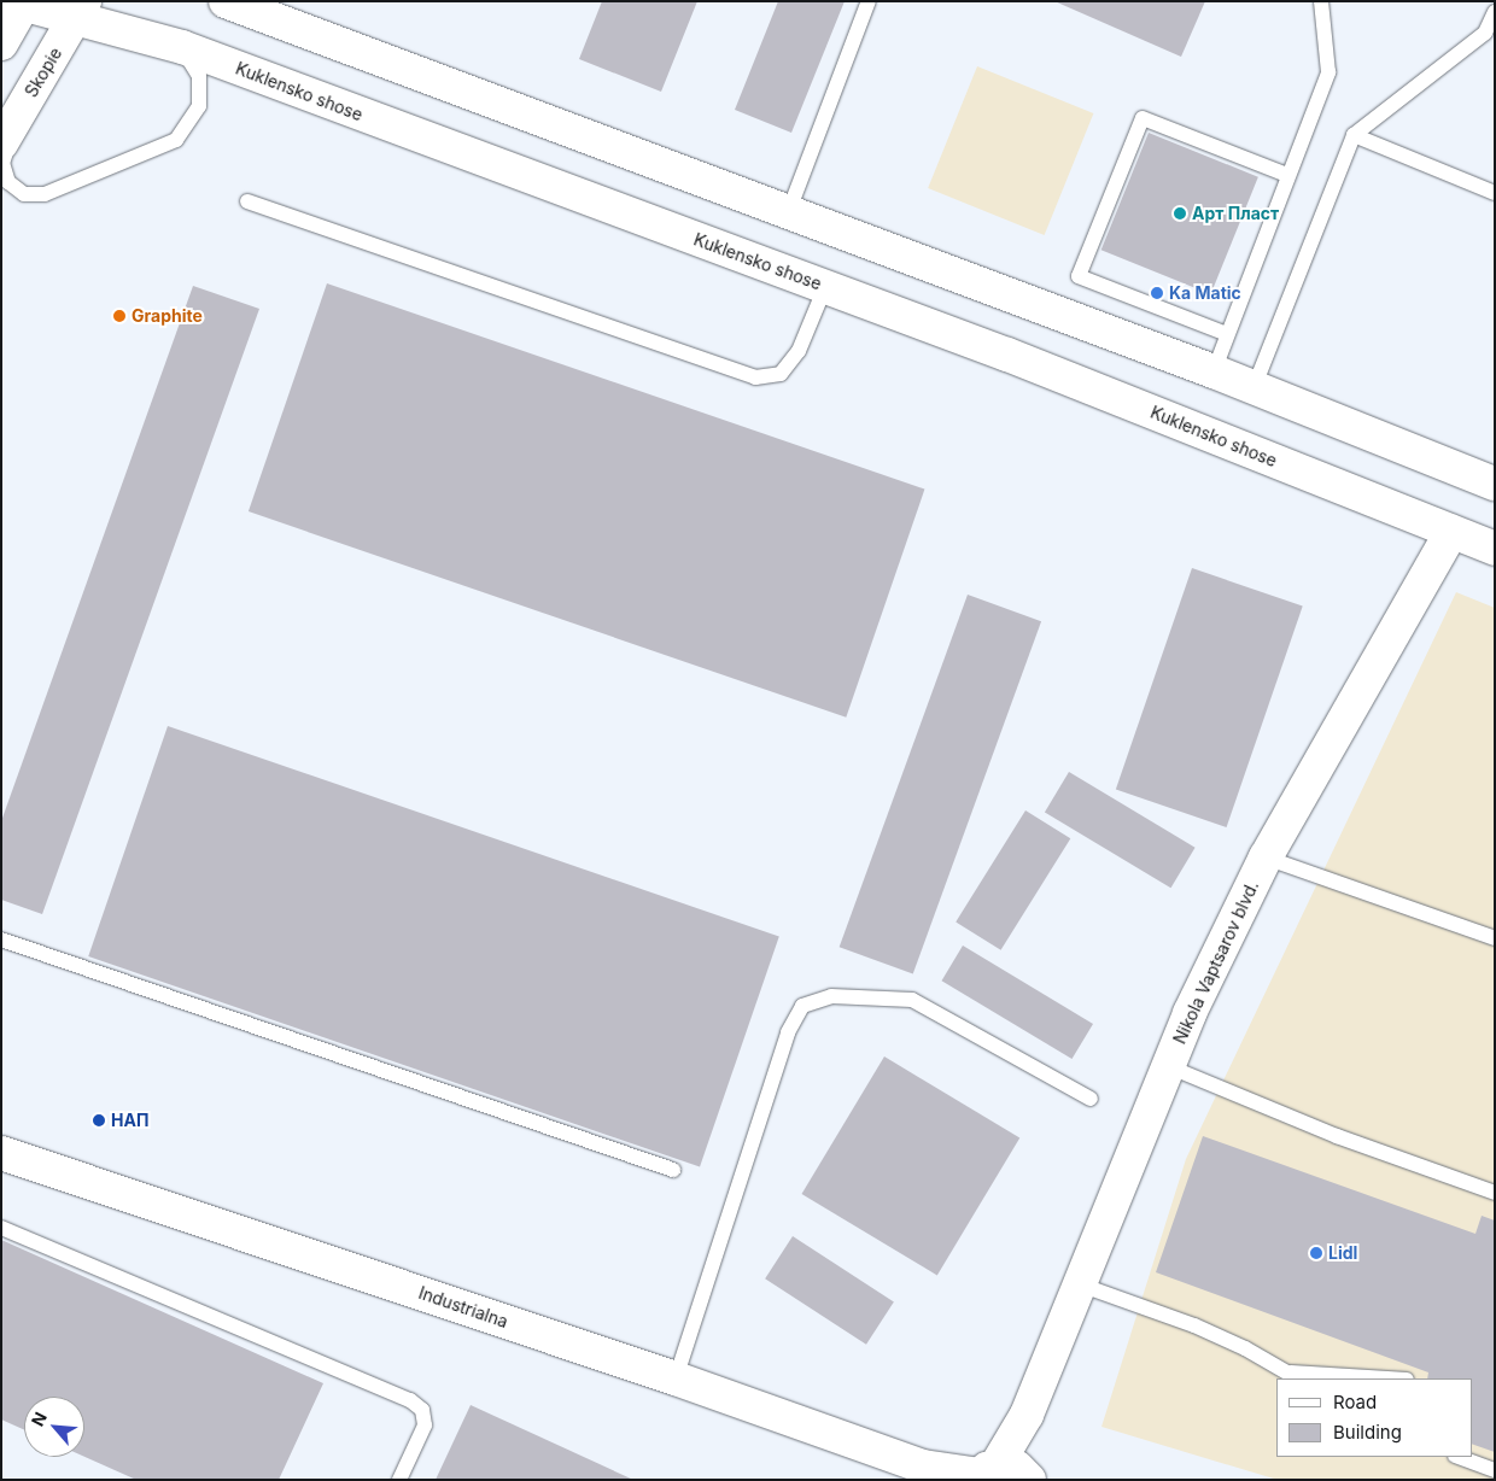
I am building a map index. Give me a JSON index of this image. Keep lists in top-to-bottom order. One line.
{"streets":{"main road":["Skopie","Kuklensko shose","Nikola Vaptsarov blvd.","Industrialna"]},"crossings":[["Skopie","Kuklensko shose"],["Kuklensko shose","Nikola Vaptsarov blvd."],["Nikola Vaptsarov blvd.","Industrialna"]],"places":["Арт Пласт","Ka Matic","Graphite","НАП","Lidl"],"legend":["Road","Building"],"north":"top left"}
